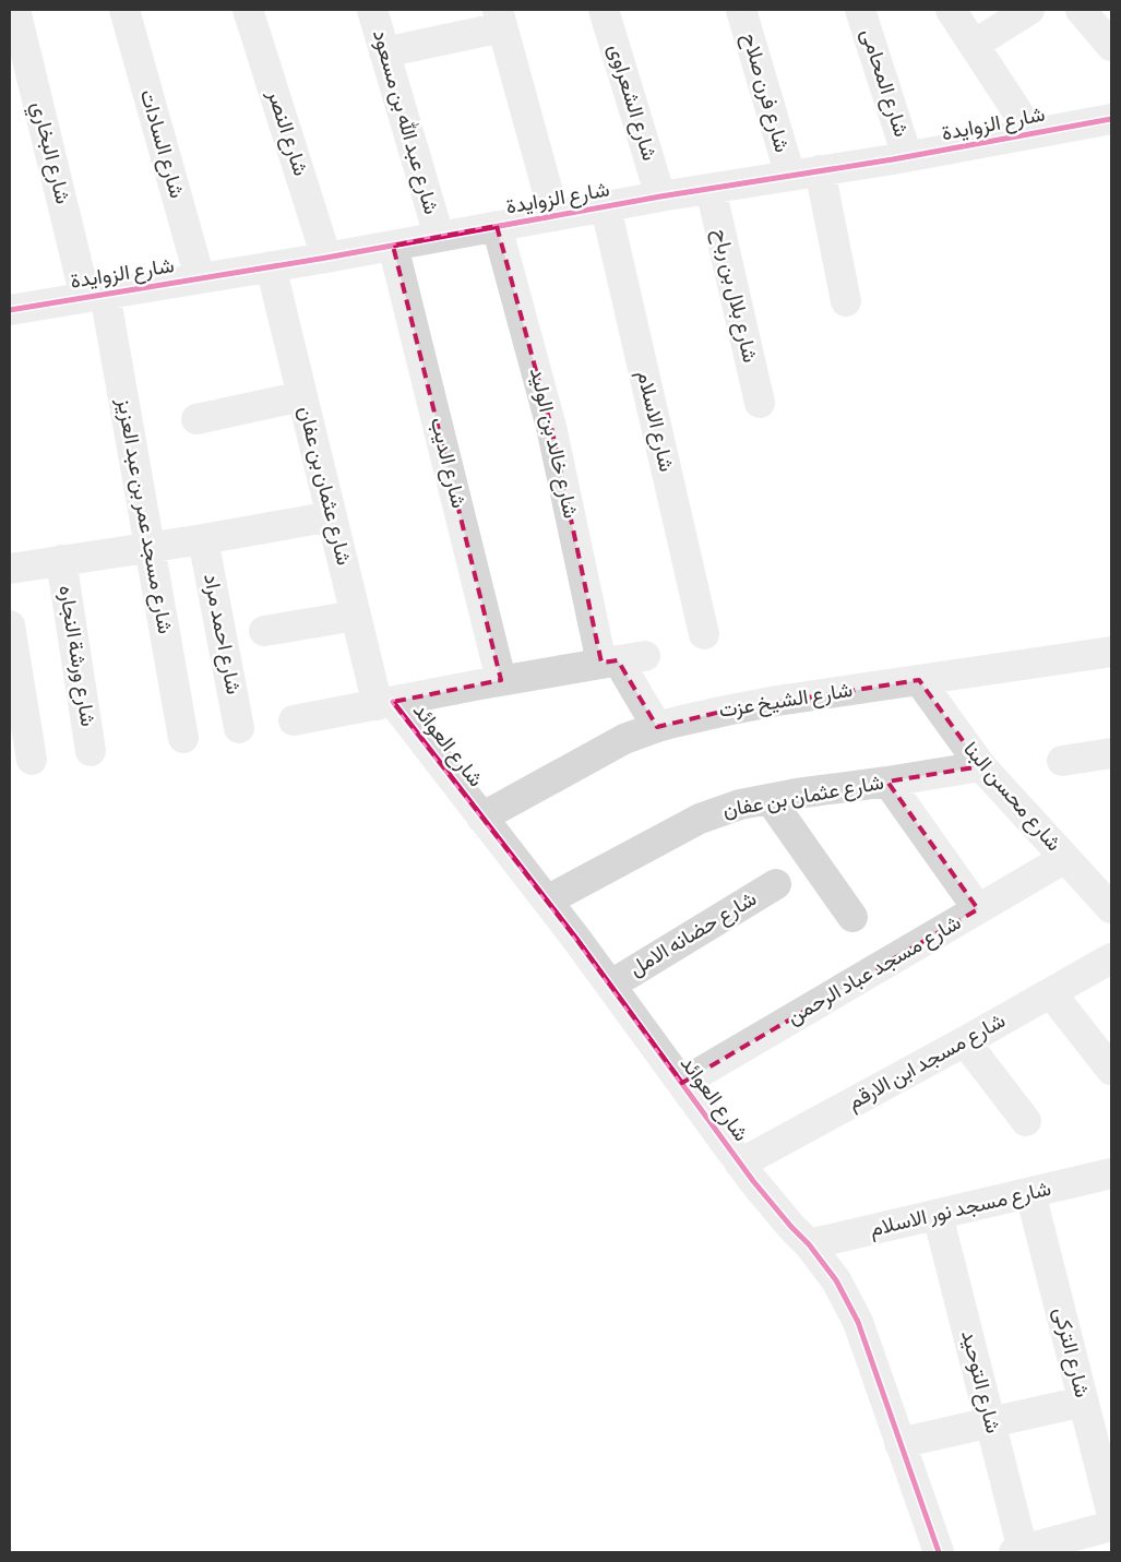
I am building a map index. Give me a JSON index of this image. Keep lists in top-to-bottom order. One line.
{"streets":{"street":["شارع المحامى","شارع فرن صلاح","شارع الشعراوى","شارع عبد الله بن مسعود","شارع الزوايدة","شارع النصر","شارع السادات","شارع البخاري","شارع بلال بن رباح","شارع الاسلام","شارع خالد بن الوليد","شارع الديب","شارع عثمان بن عفان","شارع مسجد عمر بن عبد العزيز","شارع احمد مراد","شارع ورشة النجاره","شارع الشيخ عزت","شارع العوائد","شارع محسن البنا","شارع حضانه الامل","شارع مسجد عباد الرحمن","شارع مسجد ابن الارقم","شارع مسجد نور الاسلام","شارع التركى","شارع التوحيد"]},"crossings":[["شارع المحامى","شارع الزوايدة"],["شارع فرن صلاح","شارع الزوايدة"],["شارع الشعراوى","شارع الزوايدة"],["شارع عبد الله بن مسعود","شارع الزوايدة"],["شارع الزوايدة","شارع النصر"],["شارع الزوايدة","شارع السادات"],["شارع الزوايدة","شارع البخاري"],["شارع الزوايدة","شارع بلال بن رباح"],["شارع الزوايدة","شارع الاسلام"],["شارع الزوايدة","شارع خالد بن الوليد"],["شارع الزوايدة","شارع الديب"],["شارع الزوايدة","شارع عثمان بن عفان"],["شارع الزوايدة","شارع مسجد عمر بن عبد العزيز"],["شارع البخاري","شارع مسجد عمر بن عبد العزيز"],["شارع خالد بن الوليد","شارع الشيخ عزت"],["شارع عثمان بن عفان","شارع العوائد"],["شارع عثمان بن عفان","شارع محسن البنا"],["شارع الشيخ عزت","شارع العوائد"],["شارع الشيخ عزت","شارع محسن البنا"],["شارع العوائد","شارع حضانه الامل"],["شارع العوائد","شارع مسجد عباد الرحمن"],["شارع العوائد","شارع مسجد ابن الارقم"],["شارع العوائد","شارع مسجد نور الاسلام"],["شارع محسن البنا","شارع مسجد عباد الرحمن"],["شارع مسجد نور الاسلام","شارع التركى"],["شارع مسجد نور الاسلام","شارع التوحيد"]]}
